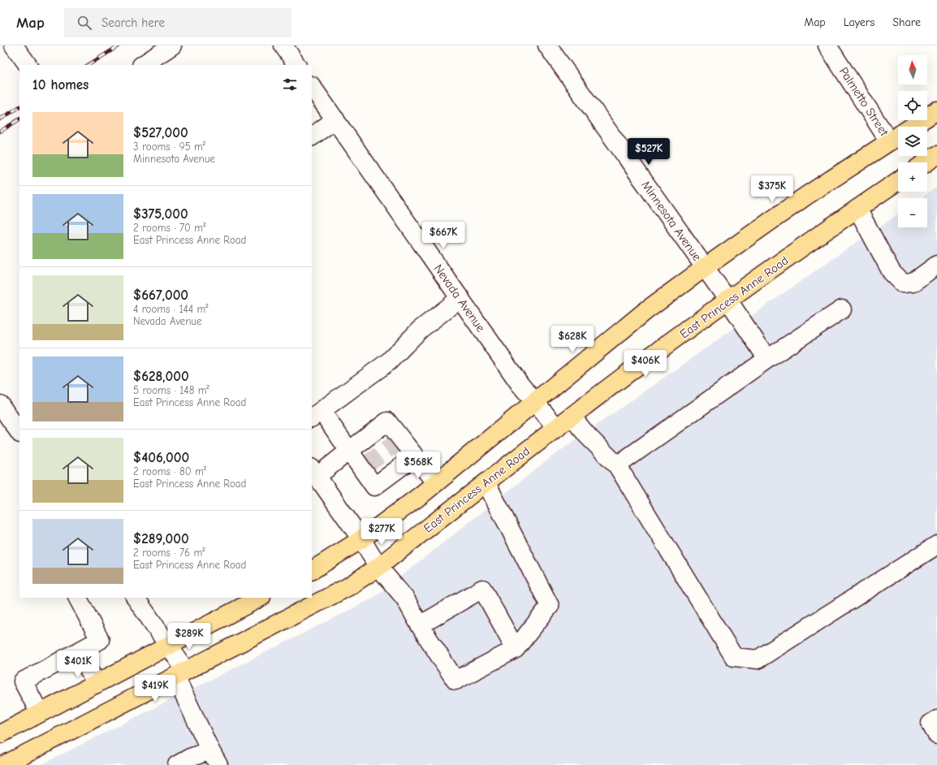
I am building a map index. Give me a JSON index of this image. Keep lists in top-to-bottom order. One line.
{"streets":{"main road":["East Princess Anne Road"],"street":["Palmetto Street","Minnesota Avenue","Nevada Avenue"]},"crossings":[["Minnesota Avenue","East Princess Anne Road"],["East Princess Anne Road","Nevada Avenue"]],"north":"top","page":{"header":"Map","search":"Search here","nav":["Map","Layers","Share"],"map_buttons":["+","−"],"heading":"10 homes","list":[{"name":"$527,000","note":"3 rooms · 95 m² · Minnesota Avenue"},{"name":"$375,000","note":"2 rooms · 70 m² · East Princess Anne Road"},{"name":"$667,000","note":"4 rooms · 144 m² · Nevada Avenue"},{"name":"$628,000","note":"5 rooms · 148 m² · East Princess Anne Road"},{"name":"$406,000","note":"2 rooms · 80 m² · East Princess Anne Road"},{"name":"$289,000","note":"2 rooms · 76 m² · East Princess Anne Road"}],"price":["$527K","$375K","$667K","$628K","$406K","$568K","$277K","$289K","$401K","$419K"]}}
